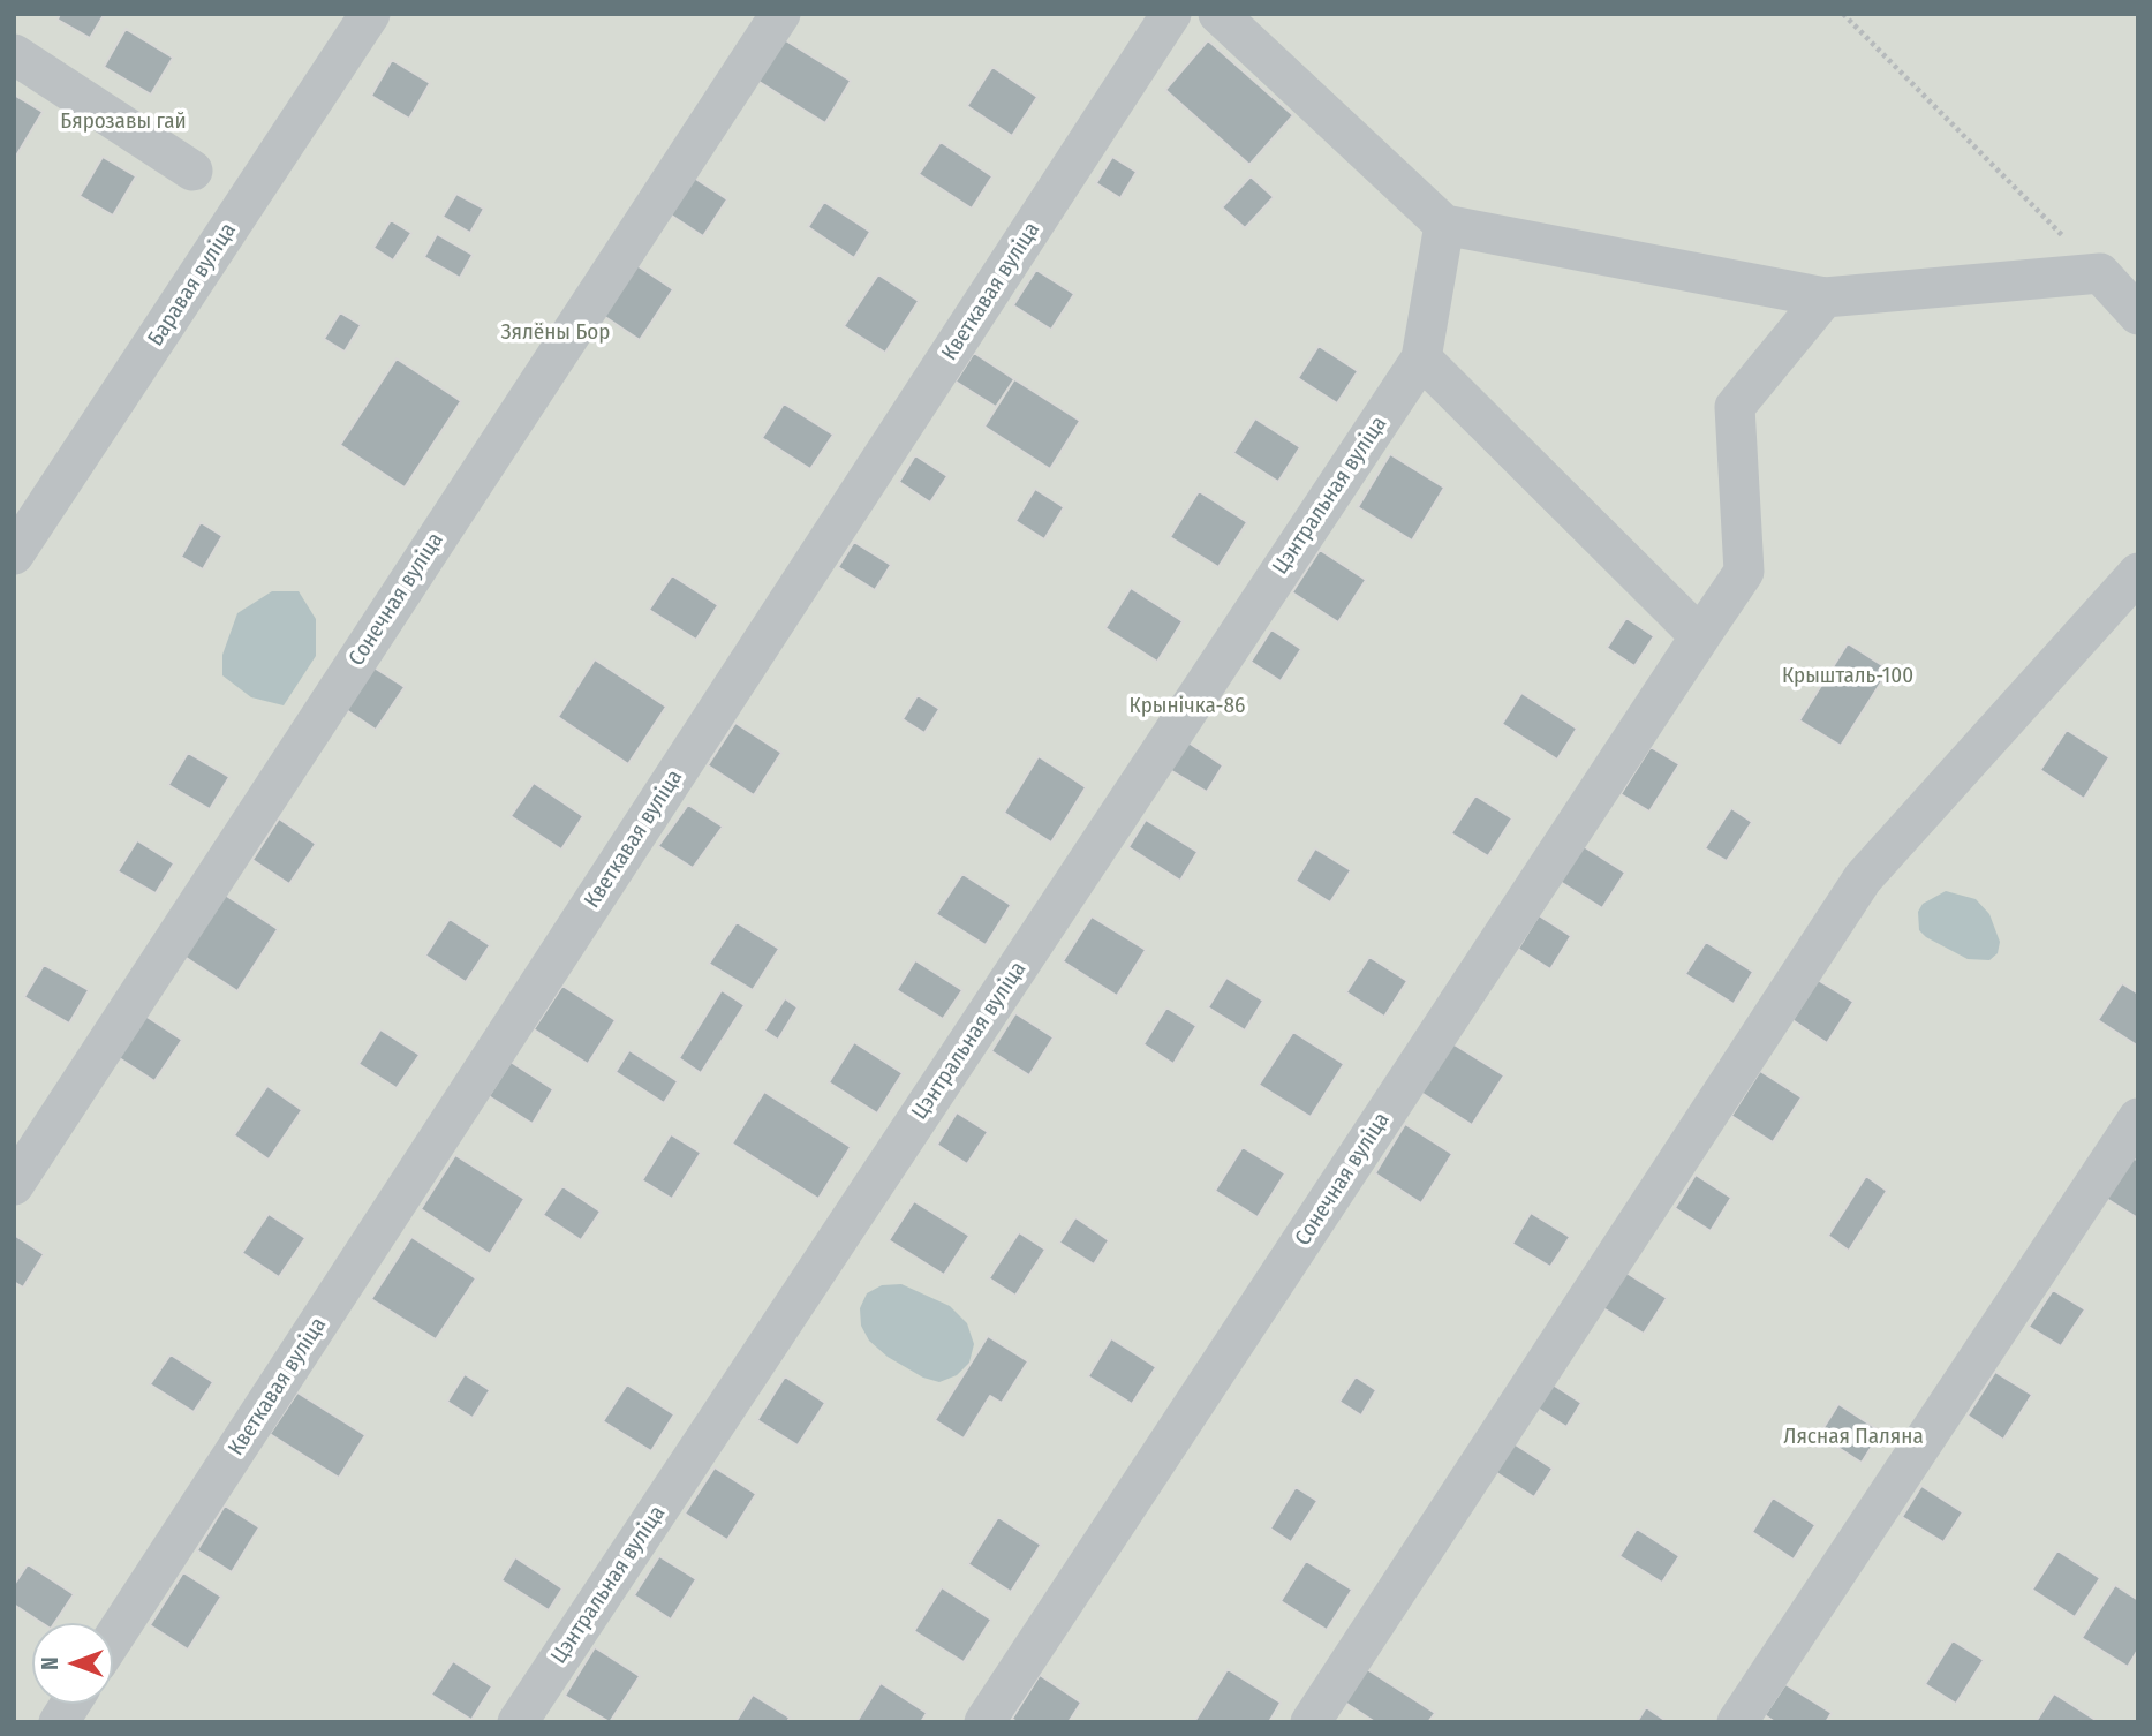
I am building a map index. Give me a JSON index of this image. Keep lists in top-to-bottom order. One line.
{"streets":{"lane":["Баравая вуліца","Кветкавая вуліца","Цэнтральная вуліца","Сонечная вуліца"]},"parks":["Бярозавы гай","Зялёны Бор","Крышталь-100","Крынічка-86","Лясная Паляна"],"north":"left"}
